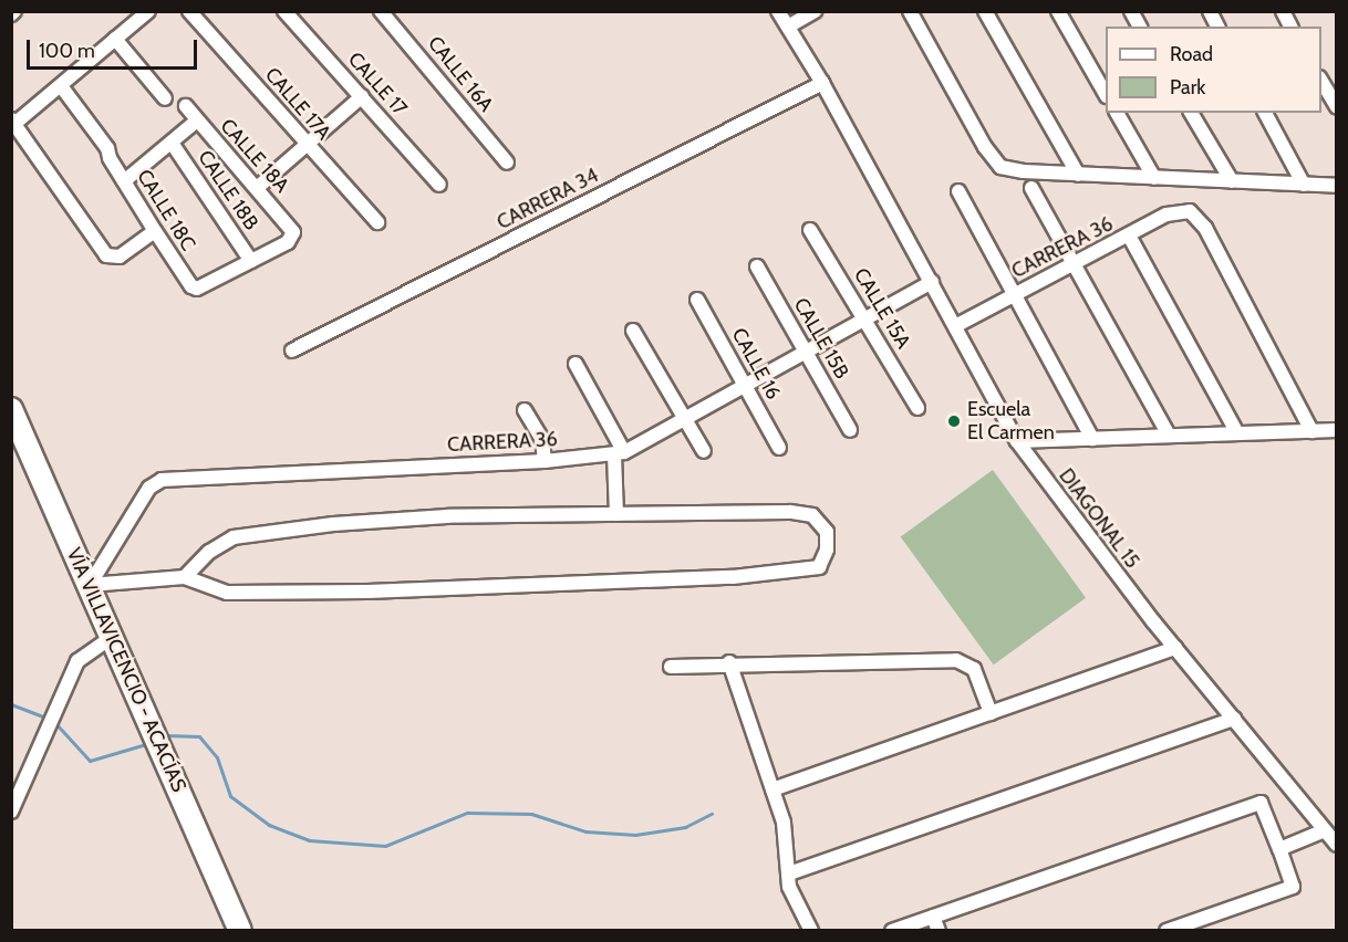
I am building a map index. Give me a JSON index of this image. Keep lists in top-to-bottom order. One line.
{"streets":{"main road":["VÍA VILLAVICENCIO - ACACÍAS"],"street":["CALLE 16A","CALLE 17","CALLE 17A","CALLE 18A","CALLE 18B","CARRERA 34","CALLE 18C","CARRERA 36","CALLE 15A","CALLE 15B","CALLE 16","DIAGONAL 15"]},"crossings":[["CALLE 18A","CALLE 18B"],["CALLE 18A","CALLE 18C"],["CALLE 18B","CALLE 18C"],["CARRERA 34","DIAGONAL 15"],["CARRERA 36","CALLE 15A"],["CARRERA 36","CALLE 15B"],["CARRERA 36","CALLE 16"],["CARRERA 36","DIAGONAL 15"],["CARRERA 36","VÍA VILLAVICENCIO - ACACÍAS"]],"places":["Escuela El Carmen"],"legend":["Road","Park"],"scale_bar":"100 m"}
